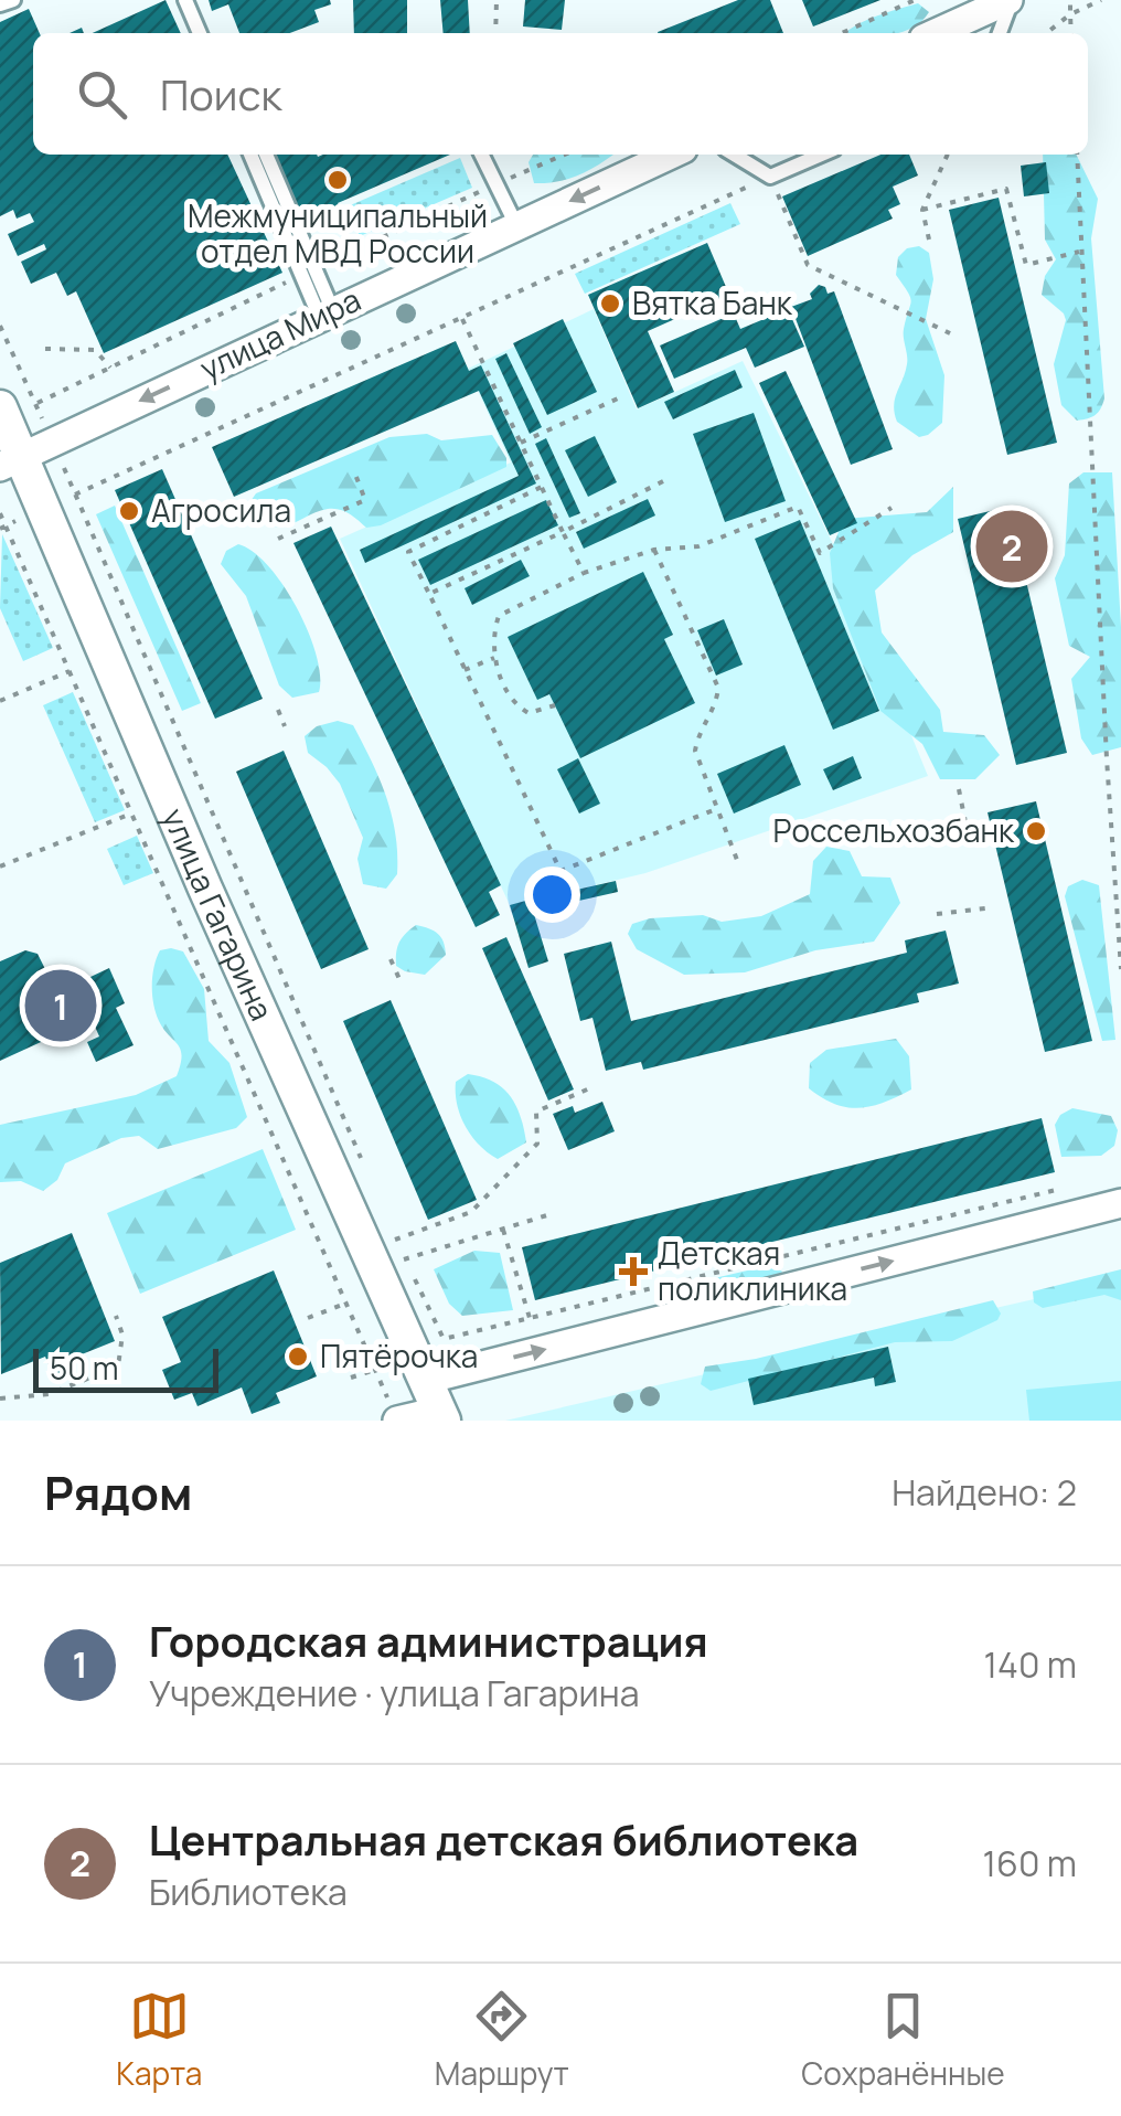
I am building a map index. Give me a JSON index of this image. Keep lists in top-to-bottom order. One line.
{"streets":{"street":["улица Мира","улица Гагарина"]},"crossings":[["улица Мира","улица Гагарина"]],"one_way":["улица Мира"],"places":{"other":["Межмуниципальный отдел МВД России","Вятка Банк","Агросила","Россельхозбанк","Пятёрочка"],"health":["Детская поликлиника"]},"scale_bar":"50 m","page":{"search":"Поиск","pins":["2","1"],"scale":"50 m","heading":["Рядом","Найдено: 2"],"list":[{"mark":"1","name":"Городская администрация","note":"Учреждение · улица Гагарина","value":"140 m"},{"mark":"2","name":"Центральная детская библиотека","note":"Библиотека","value":"160 m"}],"nav":["Карта","Маршрут","Сохранённые"]}}
